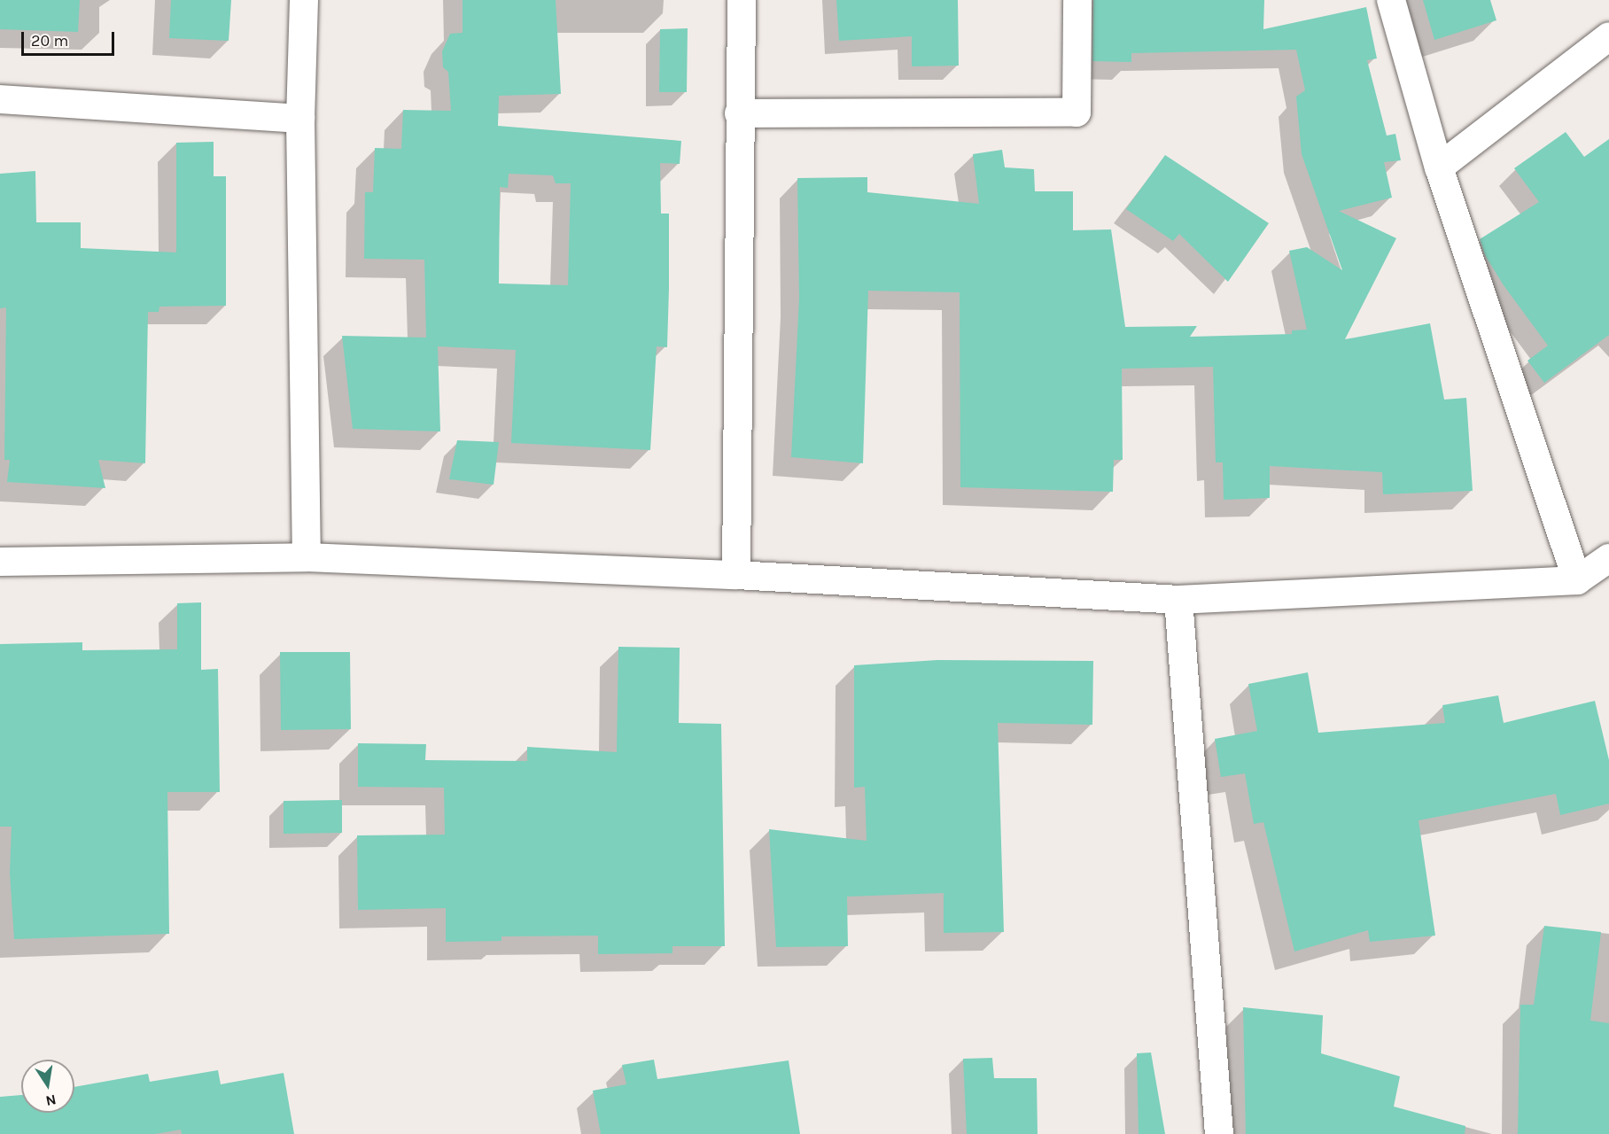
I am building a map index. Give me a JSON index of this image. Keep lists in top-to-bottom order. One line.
{"scale_bar":"20 m","north":"bottom"}
